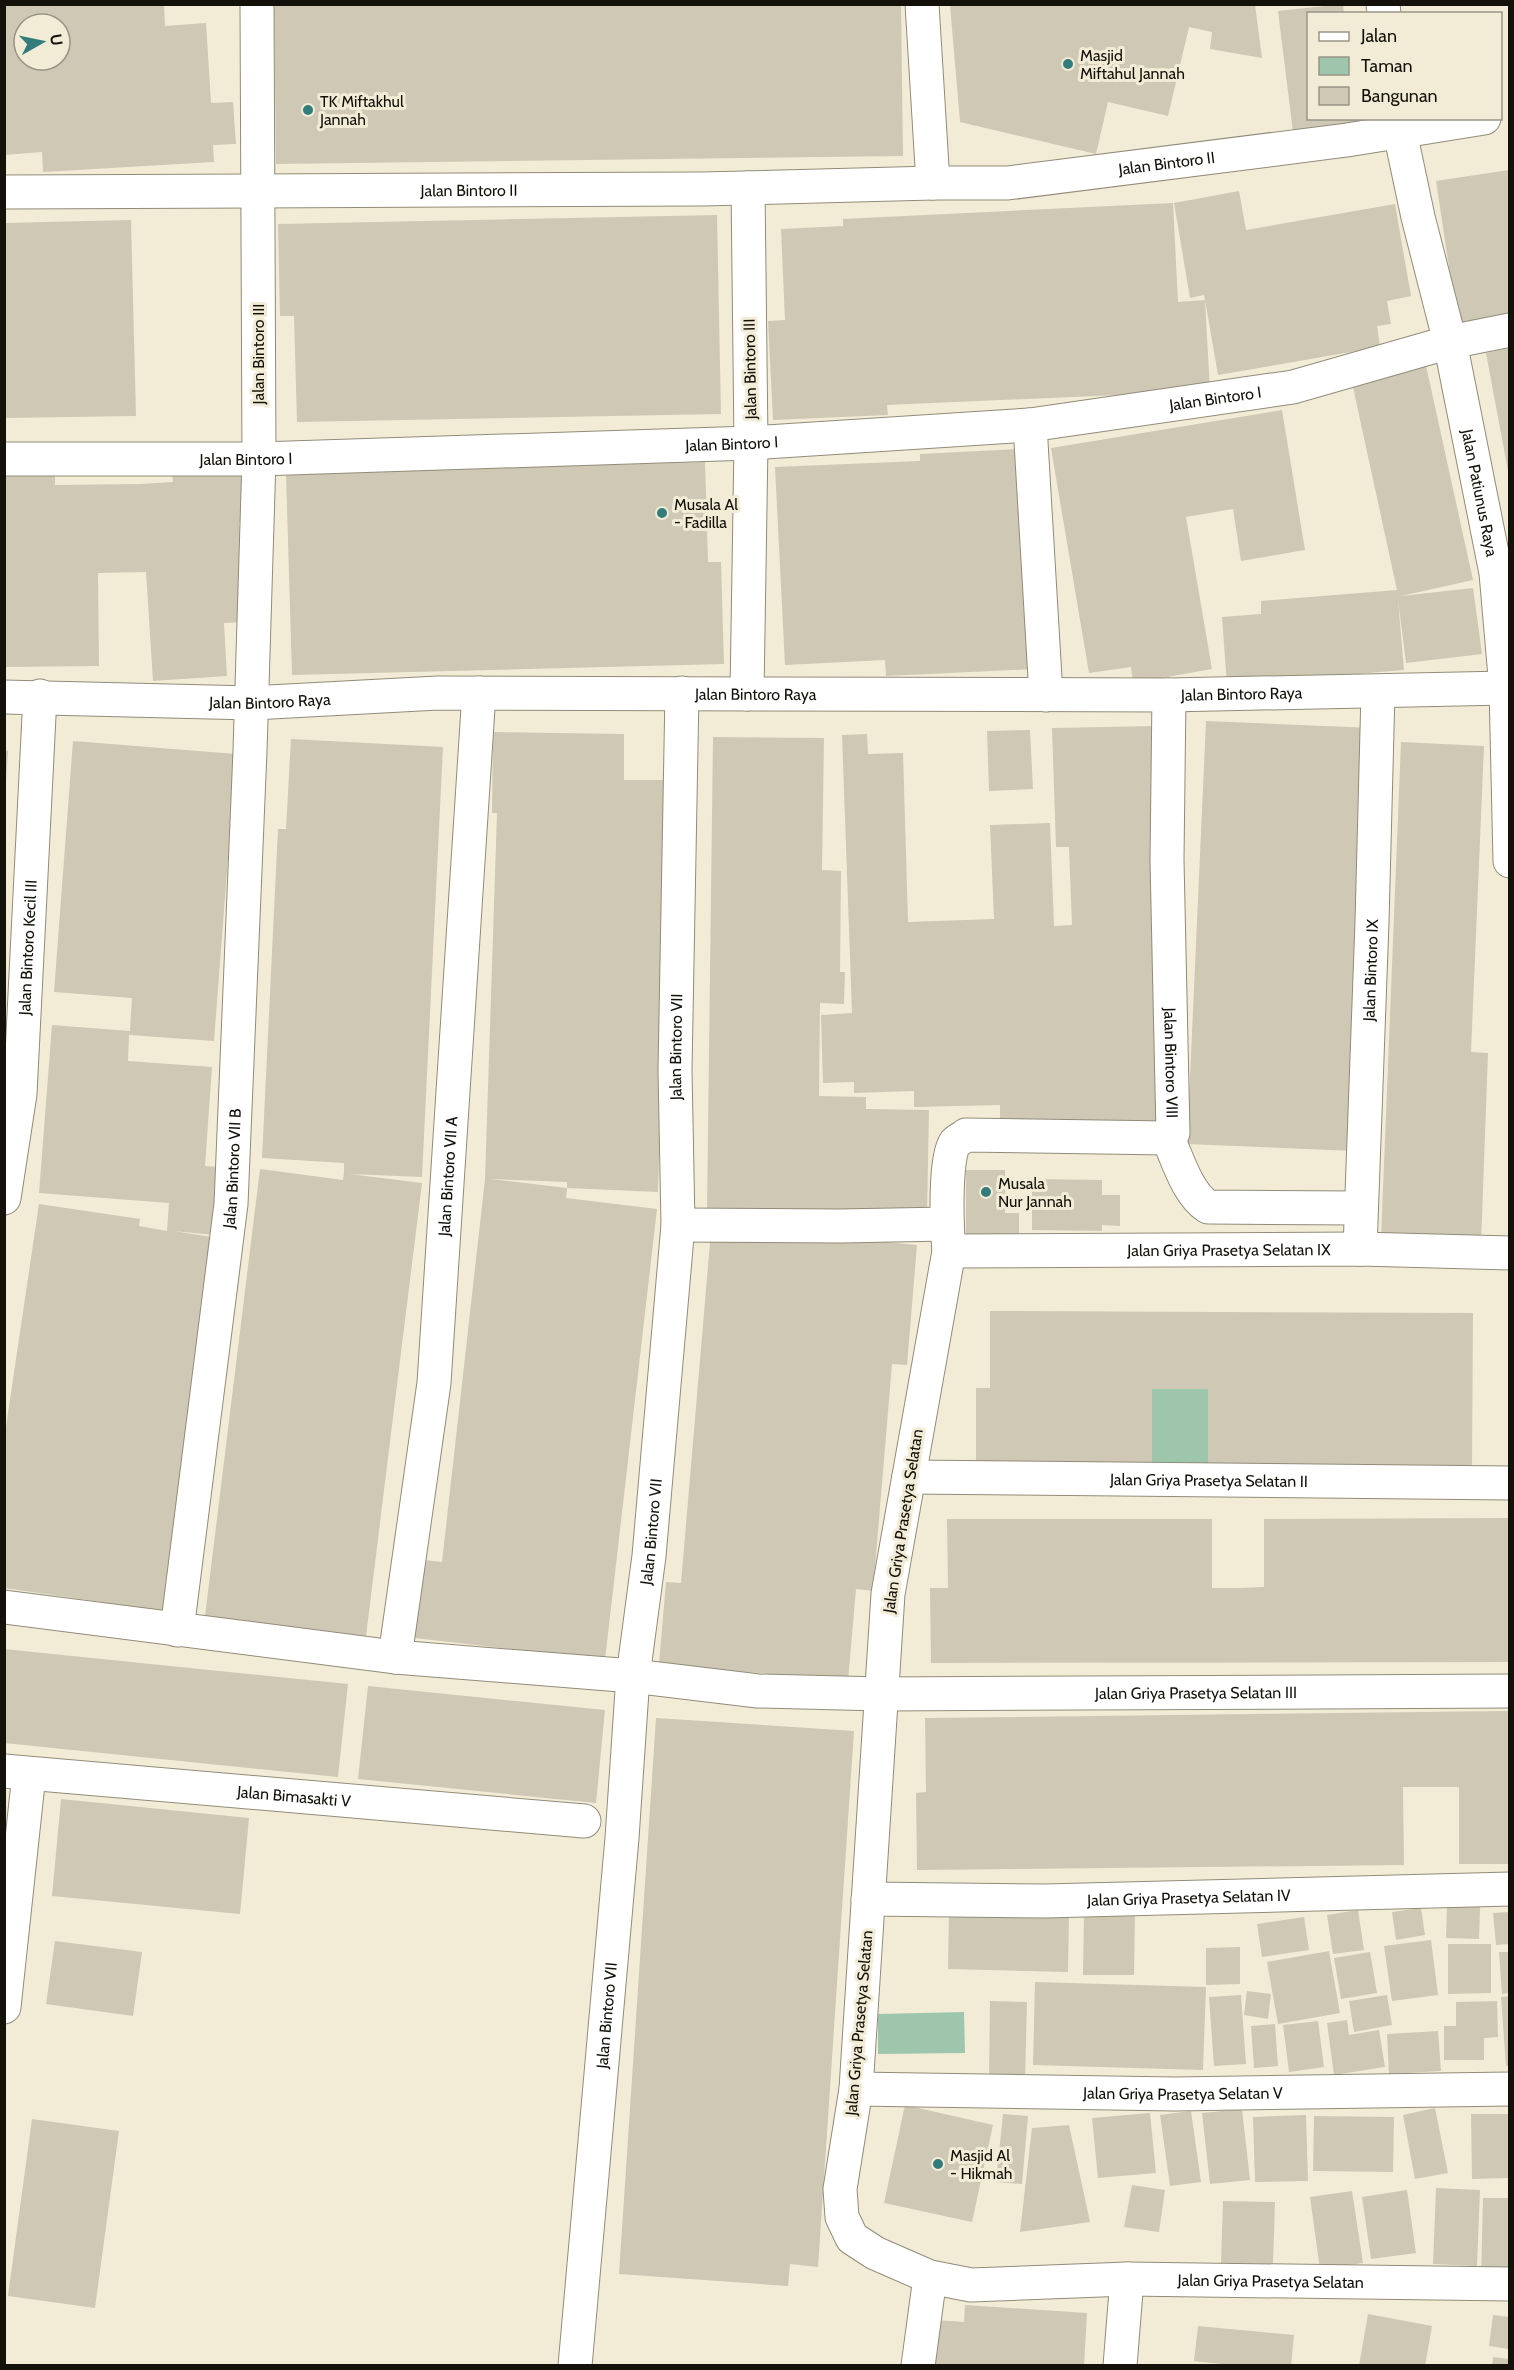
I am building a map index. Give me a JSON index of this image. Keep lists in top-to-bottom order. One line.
{"streets":{"street":["Jalan Bintoro II","Jalan Bintoro III","Jalan Bintoro I","Jalan Patiunus Raya","Jalan Bintoro Raya","Jalan Bintoro Kecil III","Jalan Bintoro IX","Jalan Bintoro VII","Jalan Bintoro VIII","Jalan Bintoro VII B","Jalan Bintoro VII A","Jalan Griya Prasetya Selatan IX","Jalan Griya Prasetya Selatan II","Jalan Griya Prasetya Selatan","Jalan Griya Prasetya Selatan III","Jalan Bimasakti V","Jalan Griya Prasetya Selatan IV","Jalan Griya Prasetya Selatan V"]},"crossings":[["Jalan Bintoro II","Jalan Bintoro III"],["Jalan Bintoro II","Jalan Patiunus Raya"],["Jalan Bintoro III","Jalan Bintoro I"],["Jalan Bintoro III","Jalan Bintoro Raya"],["Jalan Bintoro III","Jalan Bintoro VII B"],["Jalan Bintoro I","Jalan Patiunus Raya"],["Jalan Patiunus Raya","Jalan Bintoro Raya"],["Jalan Bintoro Raya","Jalan Bintoro Kecil III"],["Jalan Bintoro Raya","Jalan Bintoro IX"],["Jalan Bintoro Raya","Jalan Bintoro VII"],["Jalan Bintoro Raya","Jalan Bintoro VIII"],["Jalan Bintoro Raya","Jalan Bintoro VII B"],["Jalan Bintoro Raya","Jalan Bintoro VII A"],["Jalan Bintoro IX","Jalan Griya Prasetya Selatan IX"],["Jalan Bintoro VII","Jalan Griya Prasetya Selatan IX"],["Jalan Bintoro VII","Jalan Griya Prasetya Selatan III"],["Jalan Bintoro VIII","Jalan Griya Prasetya Selatan IX"],["Jalan Bintoro VIII","Jalan Griya Prasetya Selatan"],["Jalan Bintoro VII B","Jalan Griya Prasetya Selatan III"],["Jalan Bintoro VII A","Jalan Griya Prasetya Selatan III"],["Jalan Griya Prasetya Selatan IX","Jalan Griya Prasetya Selatan"],["Jalan Griya Prasetya Selatan II","Jalan Griya Prasetya Selatan"],["Jalan Griya Prasetya Selatan","Jalan Griya Prasetya Selatan III"],["Jalan Griya Prasetya Selatan","Jalan Griya Prasetya Selatan IV"],["Jalan Griya Prasetya Selatan","Jalan Griya Prasetya Selatan V"]],"places":["Masjid Miftahul Jannah","TK Miftakhul Jannah","Musala Al - Fadilla","Musala Nur Jannah","Masjid Al - Hikmah"],"legend":["Jalan","Taman","Bangunan"],"north":"right"}
